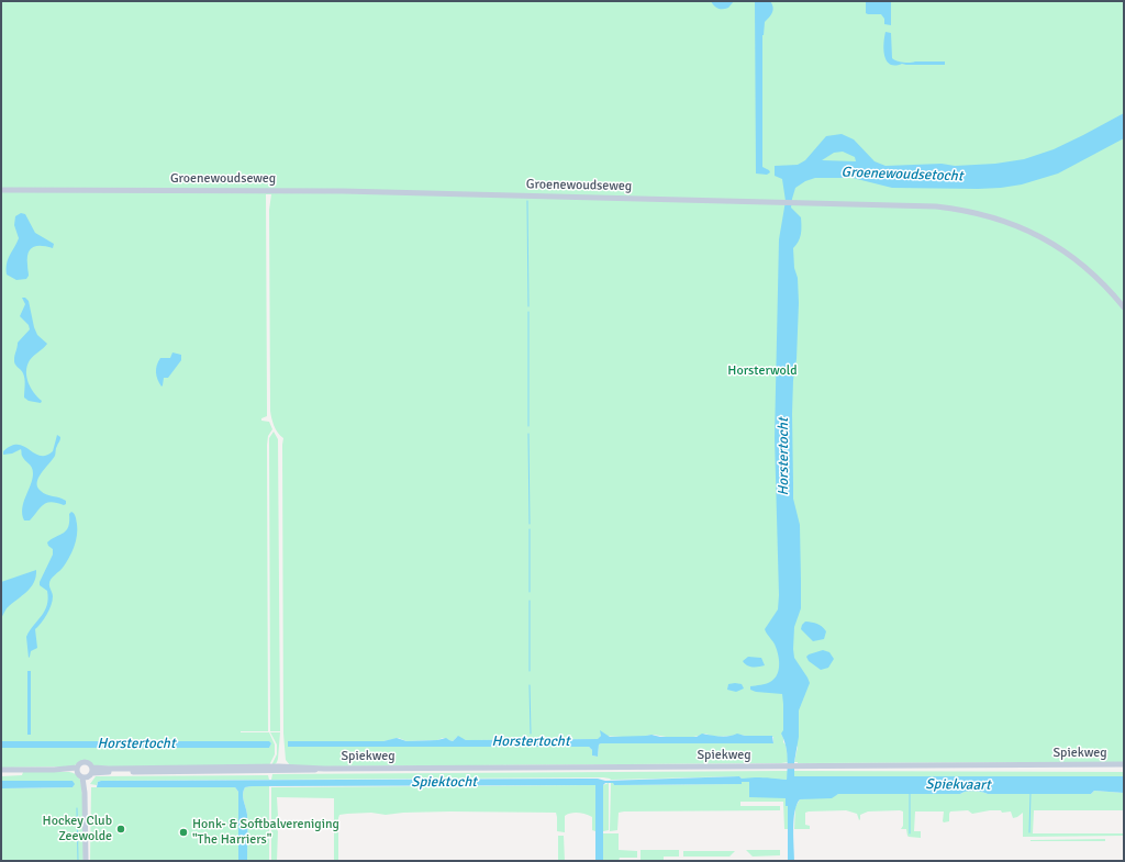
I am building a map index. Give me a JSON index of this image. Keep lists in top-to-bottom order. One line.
{"streets":{"street":["Groenewoudseweg","Spiekweg"]},"water":["Groenewoudsetocht","Horstertocht","Spiektocht","Spiekvaart"],"parks":["Horsterwold"],"places":["Hockey Club Zeewolde","Honk- & Softbalvereniging \"The Harriers\""]}
